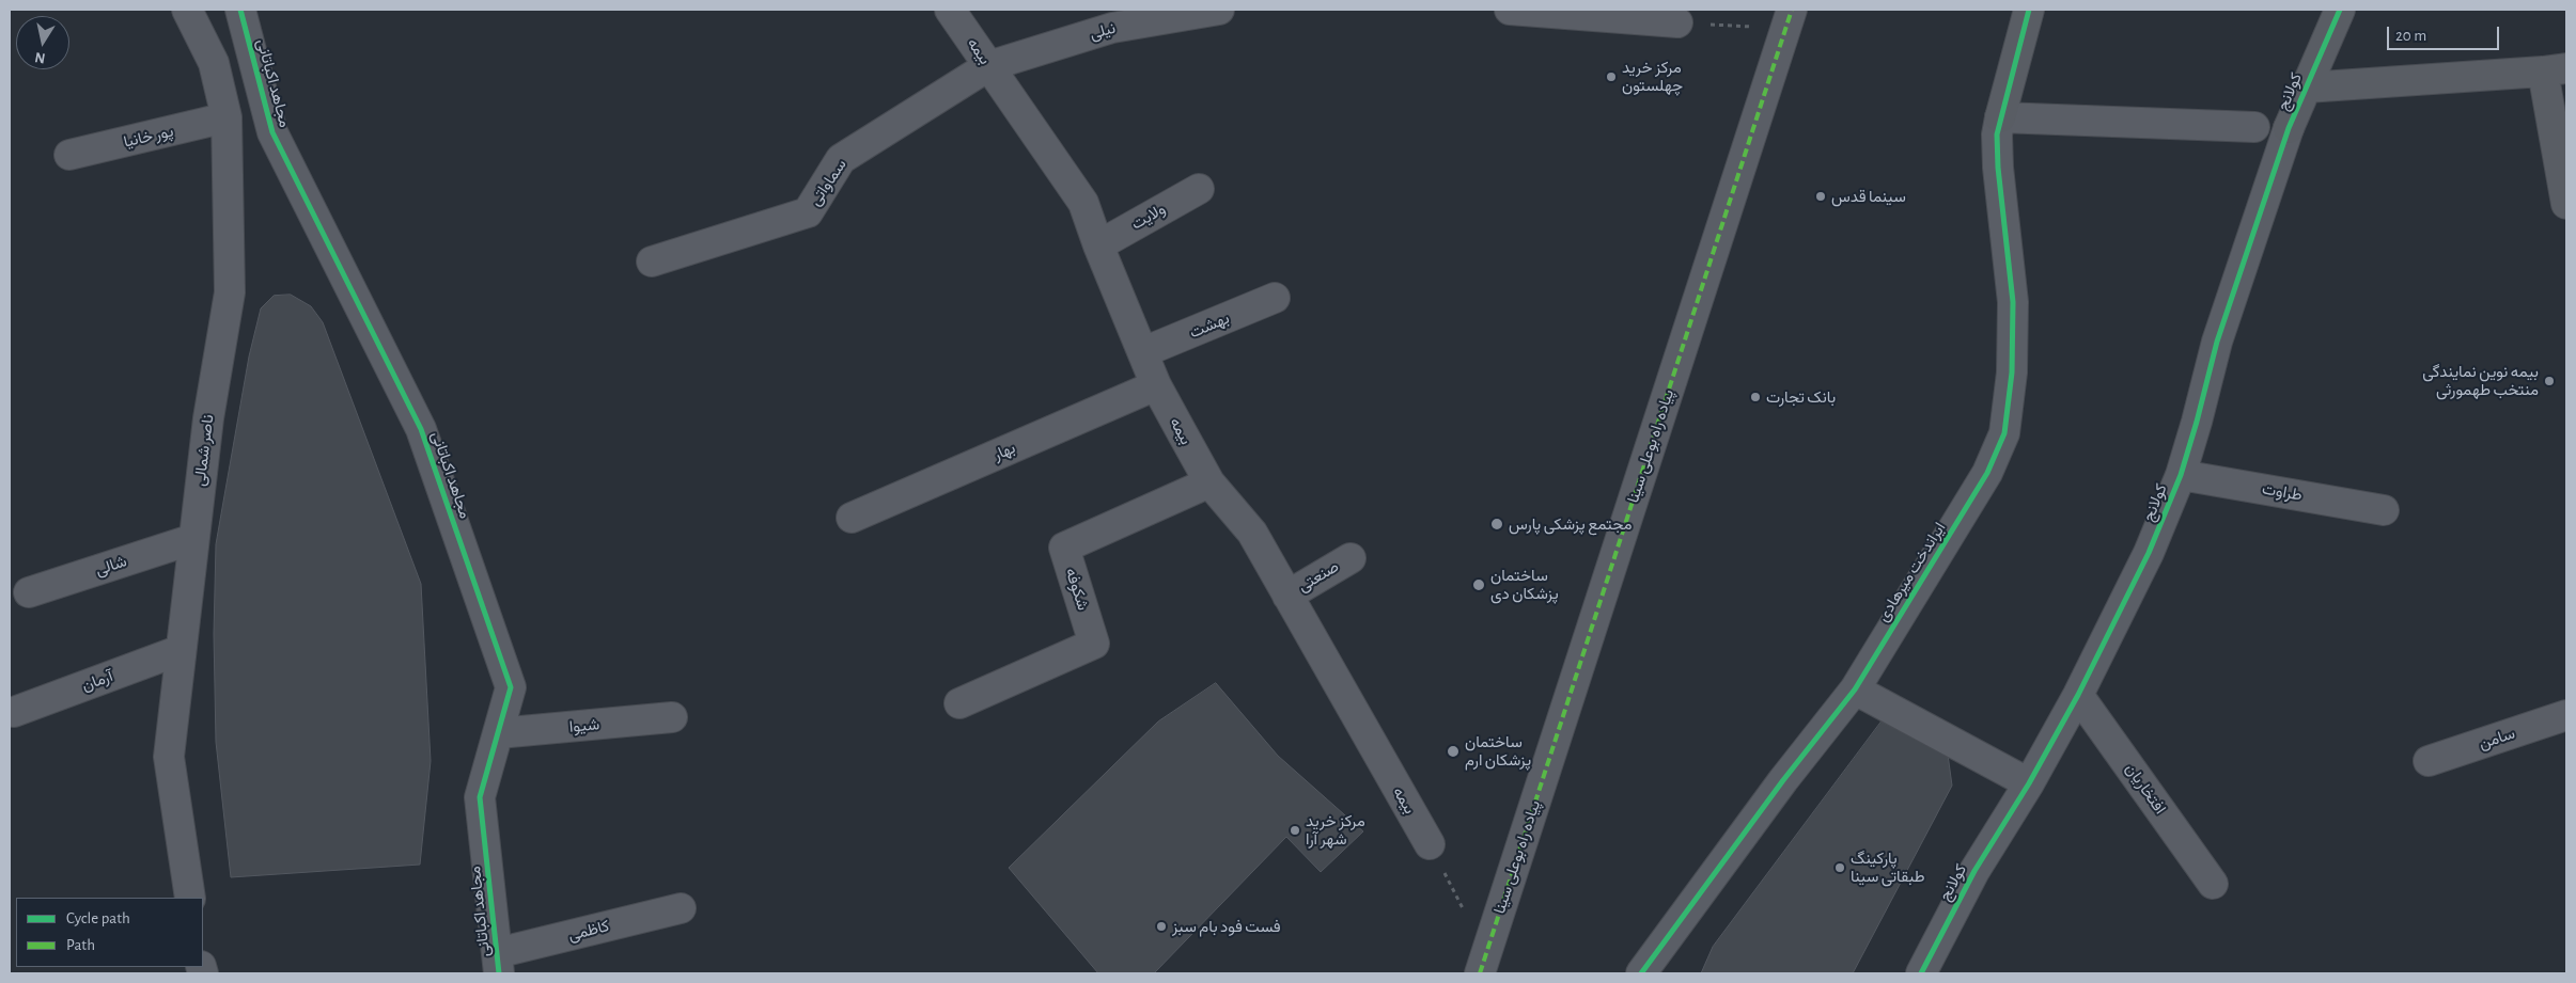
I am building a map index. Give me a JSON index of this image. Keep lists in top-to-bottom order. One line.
{"streets":{"street":["نیلی","بیمه","مجاهد اکباتانی","کولانج","پور خانیا","سماواتی","ولایت","بهشت","پیاده راه بوعلی سینا","ناصر شمالی","بهار","طراوت","شالی","ایراندخت میرهادی","صنعتی","شکوفه","آرمان","شیوا","سامن","افتخاریان","کاظمی"]},"crossings":[["نیلی","بیمه"],["نیلی","سماواتی"],["بیمه","سماواتی"],["بیمه","ولایت"],["بیمه","بهشت"],["بیمه","بهار"],["بیمه","صنعتی"],["بیمه","شکوفه"],["مجاهد اکباتانی","شیوا"],["مجاهد اکباتانی","کاظمی"],["کولانج","طراوت"],["کولانج","افتخاریان"],["پور خانیا","ناصر شمالی"],["ناصر شمالی","شالی"],["ناصر شمالی","آرمان"]],"places":["مرکز خرید چهلستون","سینما قدس","بیمه نوین نمایندگی منتخب طهمورثی","بانک تجارت","مجتمع پزشکی پارس","ساختمان پزشکان دی","ساختمان پزشکان ارم","مرکز خرید شهر آرا","پارکینگ طبقاتی سینا","فست فود بام سبز"],"legend":["Cycle path","Path"],"scale_bar":"20 m","north":"bottom"}
